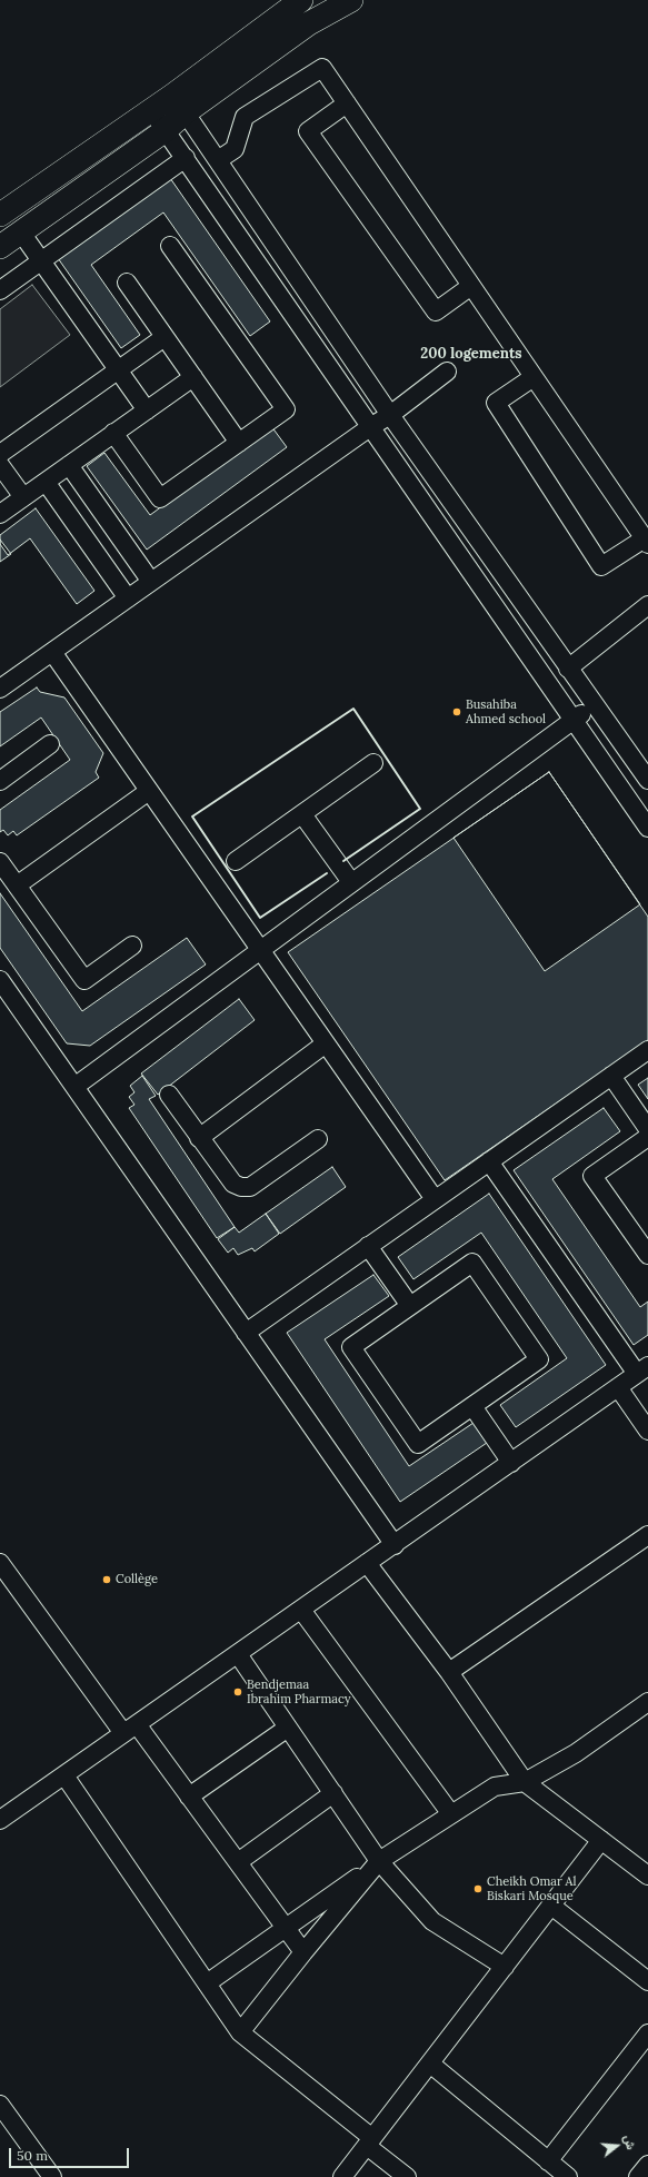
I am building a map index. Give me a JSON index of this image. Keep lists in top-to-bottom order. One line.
{"districts":["200 logements"],"places":["Busahiba Ahmed school","Collège","Bendjemaa Ibrahim Pharmacy","Cheikh Omar Al Biskari Mosque"],"scale_bar":"50 m","north":"right"}
